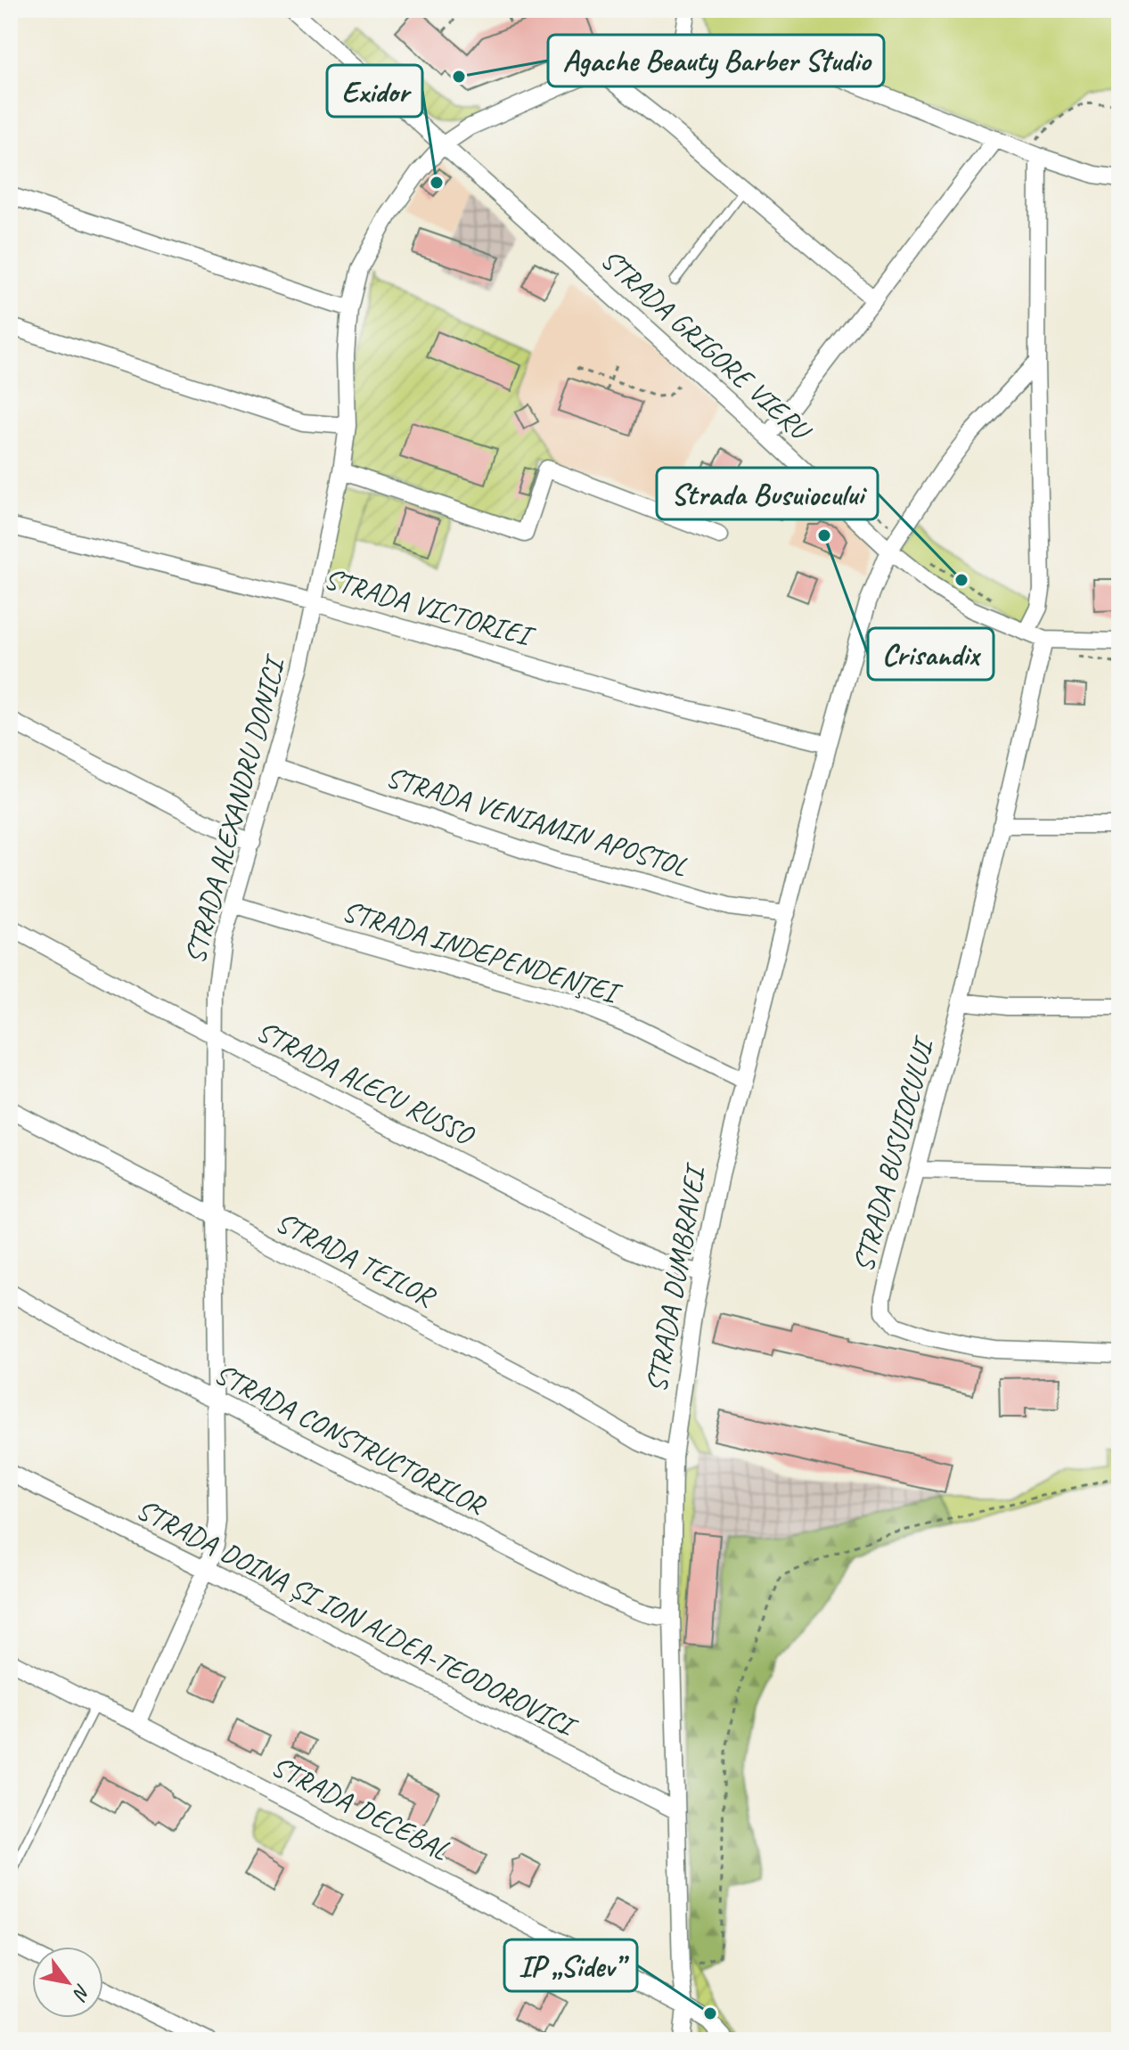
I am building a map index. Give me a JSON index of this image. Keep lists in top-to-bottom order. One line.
{"streets":{"street":["STRADA GRIGORE VIERU","STRADA VICTORIEI","STRADA ALEXANDRU DONICI","STRADA VENIAMIN APOSTOL","STRADA INDEPENDENŢEI","STRADA ALECU RUSSO","STRADA BUSUIOCULUI","STRADA TEILOR","STRADA DUMBRAVEI","STRADA CONSTRUCTORILOR","STRADA DOINA ȘI ION ALDEA-TEODOROVICI","STRADA DECEBAL"]},"crossings":[["STRADA GRIGORE VIERU","STRADA ALEXANDRU DONICI"],["STRADA GRIGORE VIERU","STRADA BUSUIOCULUI"],["STRADA GRIGORE VIERU","STRADA DUMBRAVEI"],["STRADA VICTORIEI","STRADA ALEXANDRU DONICI"],["STRADA VICTORIEI","STRADA DUMBRAVEI"],["STRADA ALEXANDRU DONICI","STRADA VENIAMIN APOSTOL"],["STRADA ALEXANDRU DONICI","STRADA INDEPENDENŢEI"],["STRADA ALEXANDRU DONICI","STRADA ALECU RUSSO"],["STRADA ALEXANDRU DONICI","STRADA TEILOR"],["STRADA ALEXANDRU DONICI","STRADA CONSTRUCTORILOR"],["STRADA ALEXANDRU DONICI","STRADA DOINA ȘI ION ALDEA-TEODOROVICI"],["STRADA ALEXANDRU DONICI","STRADA DECEBAL"],["STRADA VENIAMIN APOSTOL","STRADA DUMBRAVEI"],["STRADA INDEPENDENŢEI","STRADA DUMBRAVEI"],["STRADA ALECU RUSSO","STRADA DUMBRAVEI"],["STRADA TEILOR","STRADA DUMBRAVEI"],["STRADA DUMBRAVEI","STRADA CONSTRUCTORILOR"],["STRADA DUMBRAVEI","STRADA DOINA ȘI ION ALDEA-TEODOROVICI"],["STRADA DUMBRAVEI","STRADA DECEBAL"]],"places":["Agache Beauty Barber Studio","Exidor","Crisandix","Strada Busuiocului","IP „Sidev”"],"north":"bottom right"}
